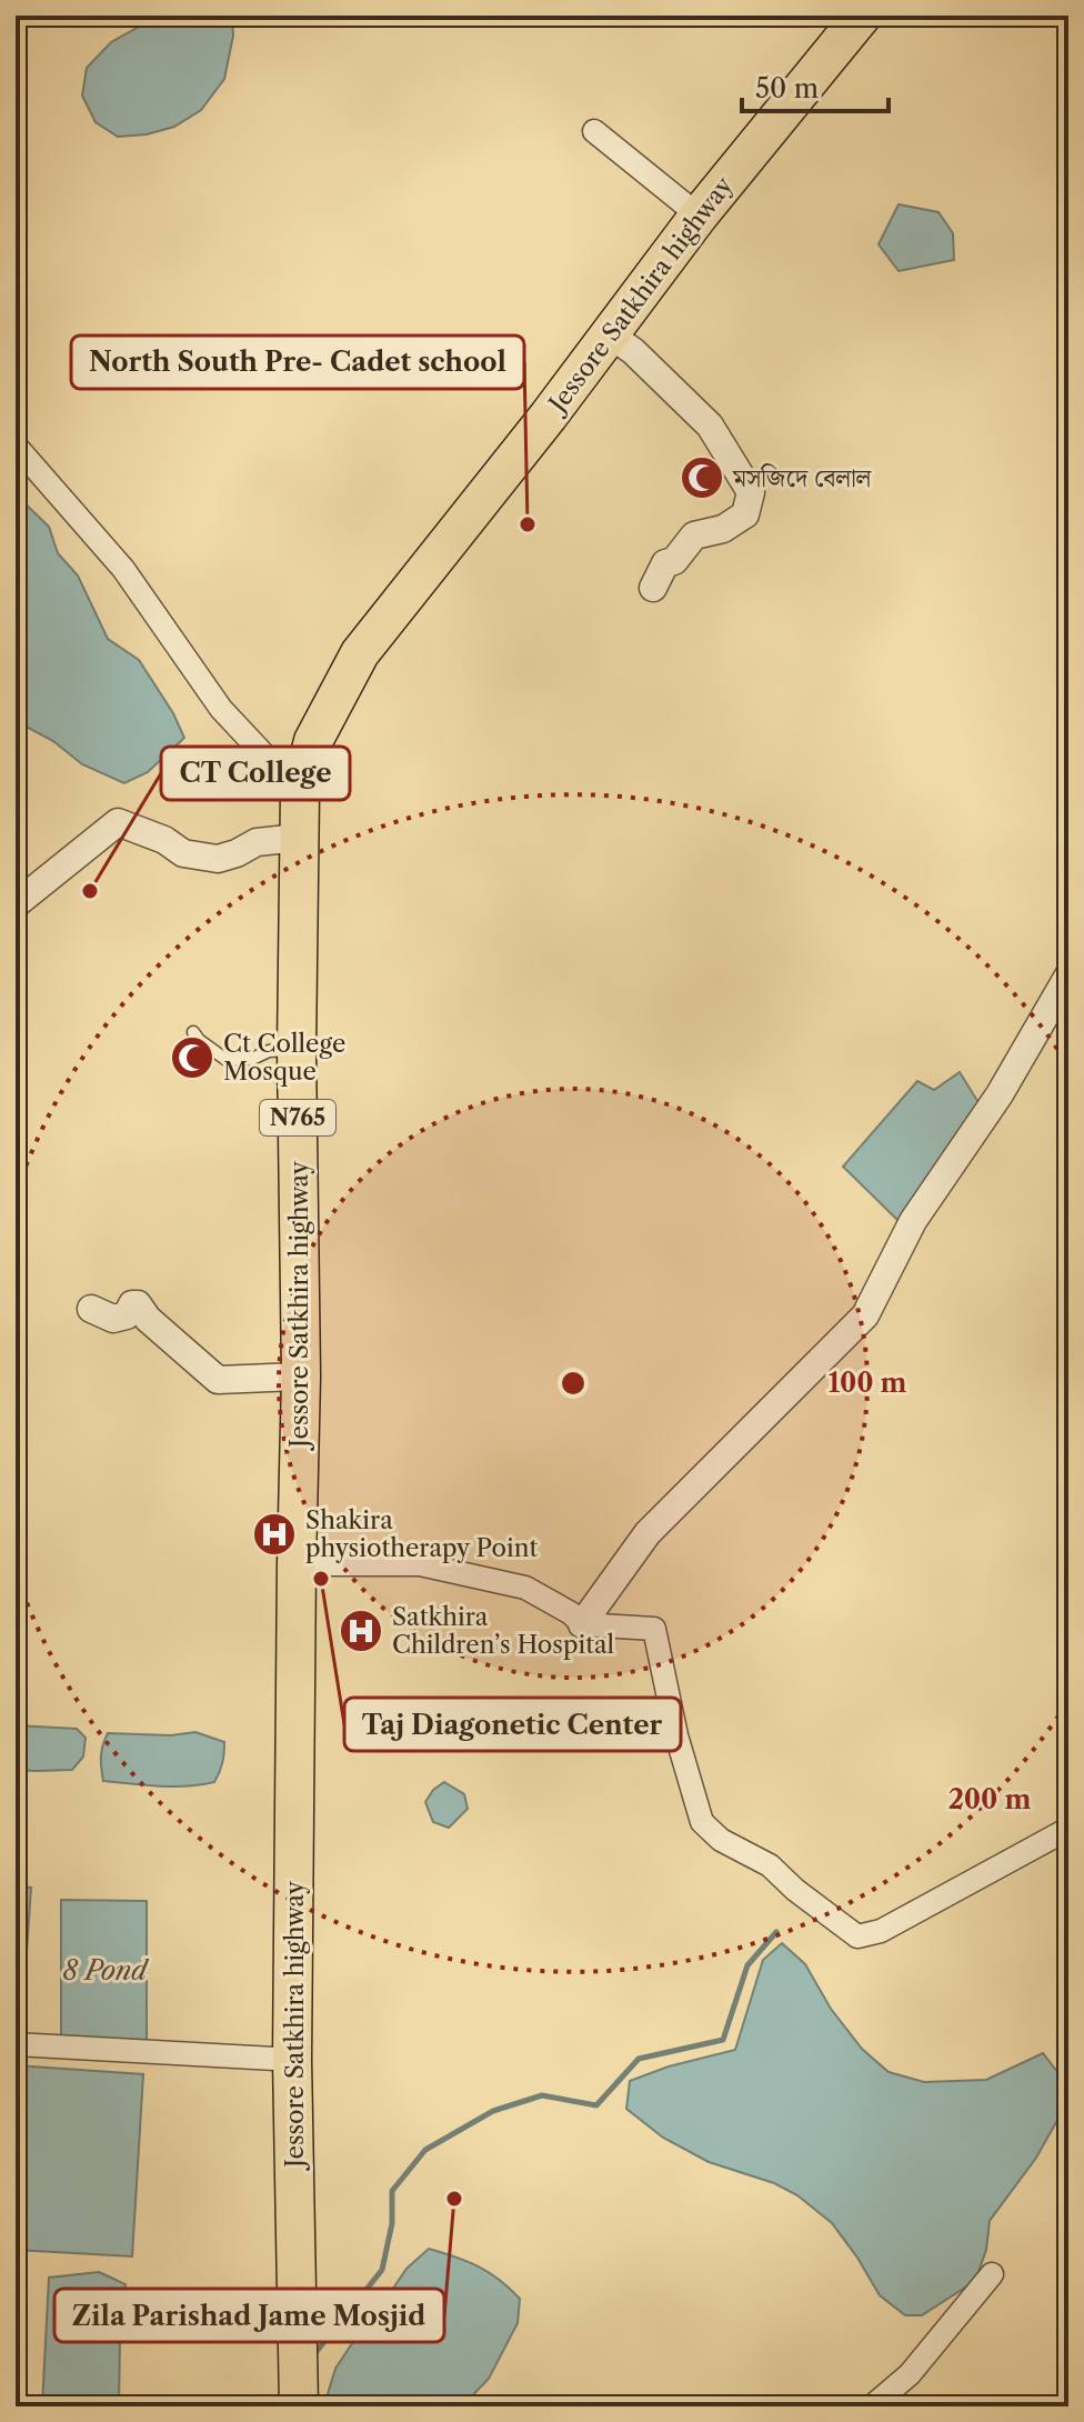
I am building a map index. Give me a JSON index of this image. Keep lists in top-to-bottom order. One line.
{"streets":{"highway":["Jessore Satkhira highway","N765"]},"water":["8 Pond"],"places":{"mosque":["মসজিদে বেলাল","Ct College Mosque"],"other":["North South Pre- Cadet school","CT College","Taj Diagonetic Center","Zila Parishad Jame Mosjid"],"hospital":["Shakira physiotherapy Point","Satkhira Children’s Hospital"]},"scale_bar":"50 m","rings":["100 m","200 m"]}
